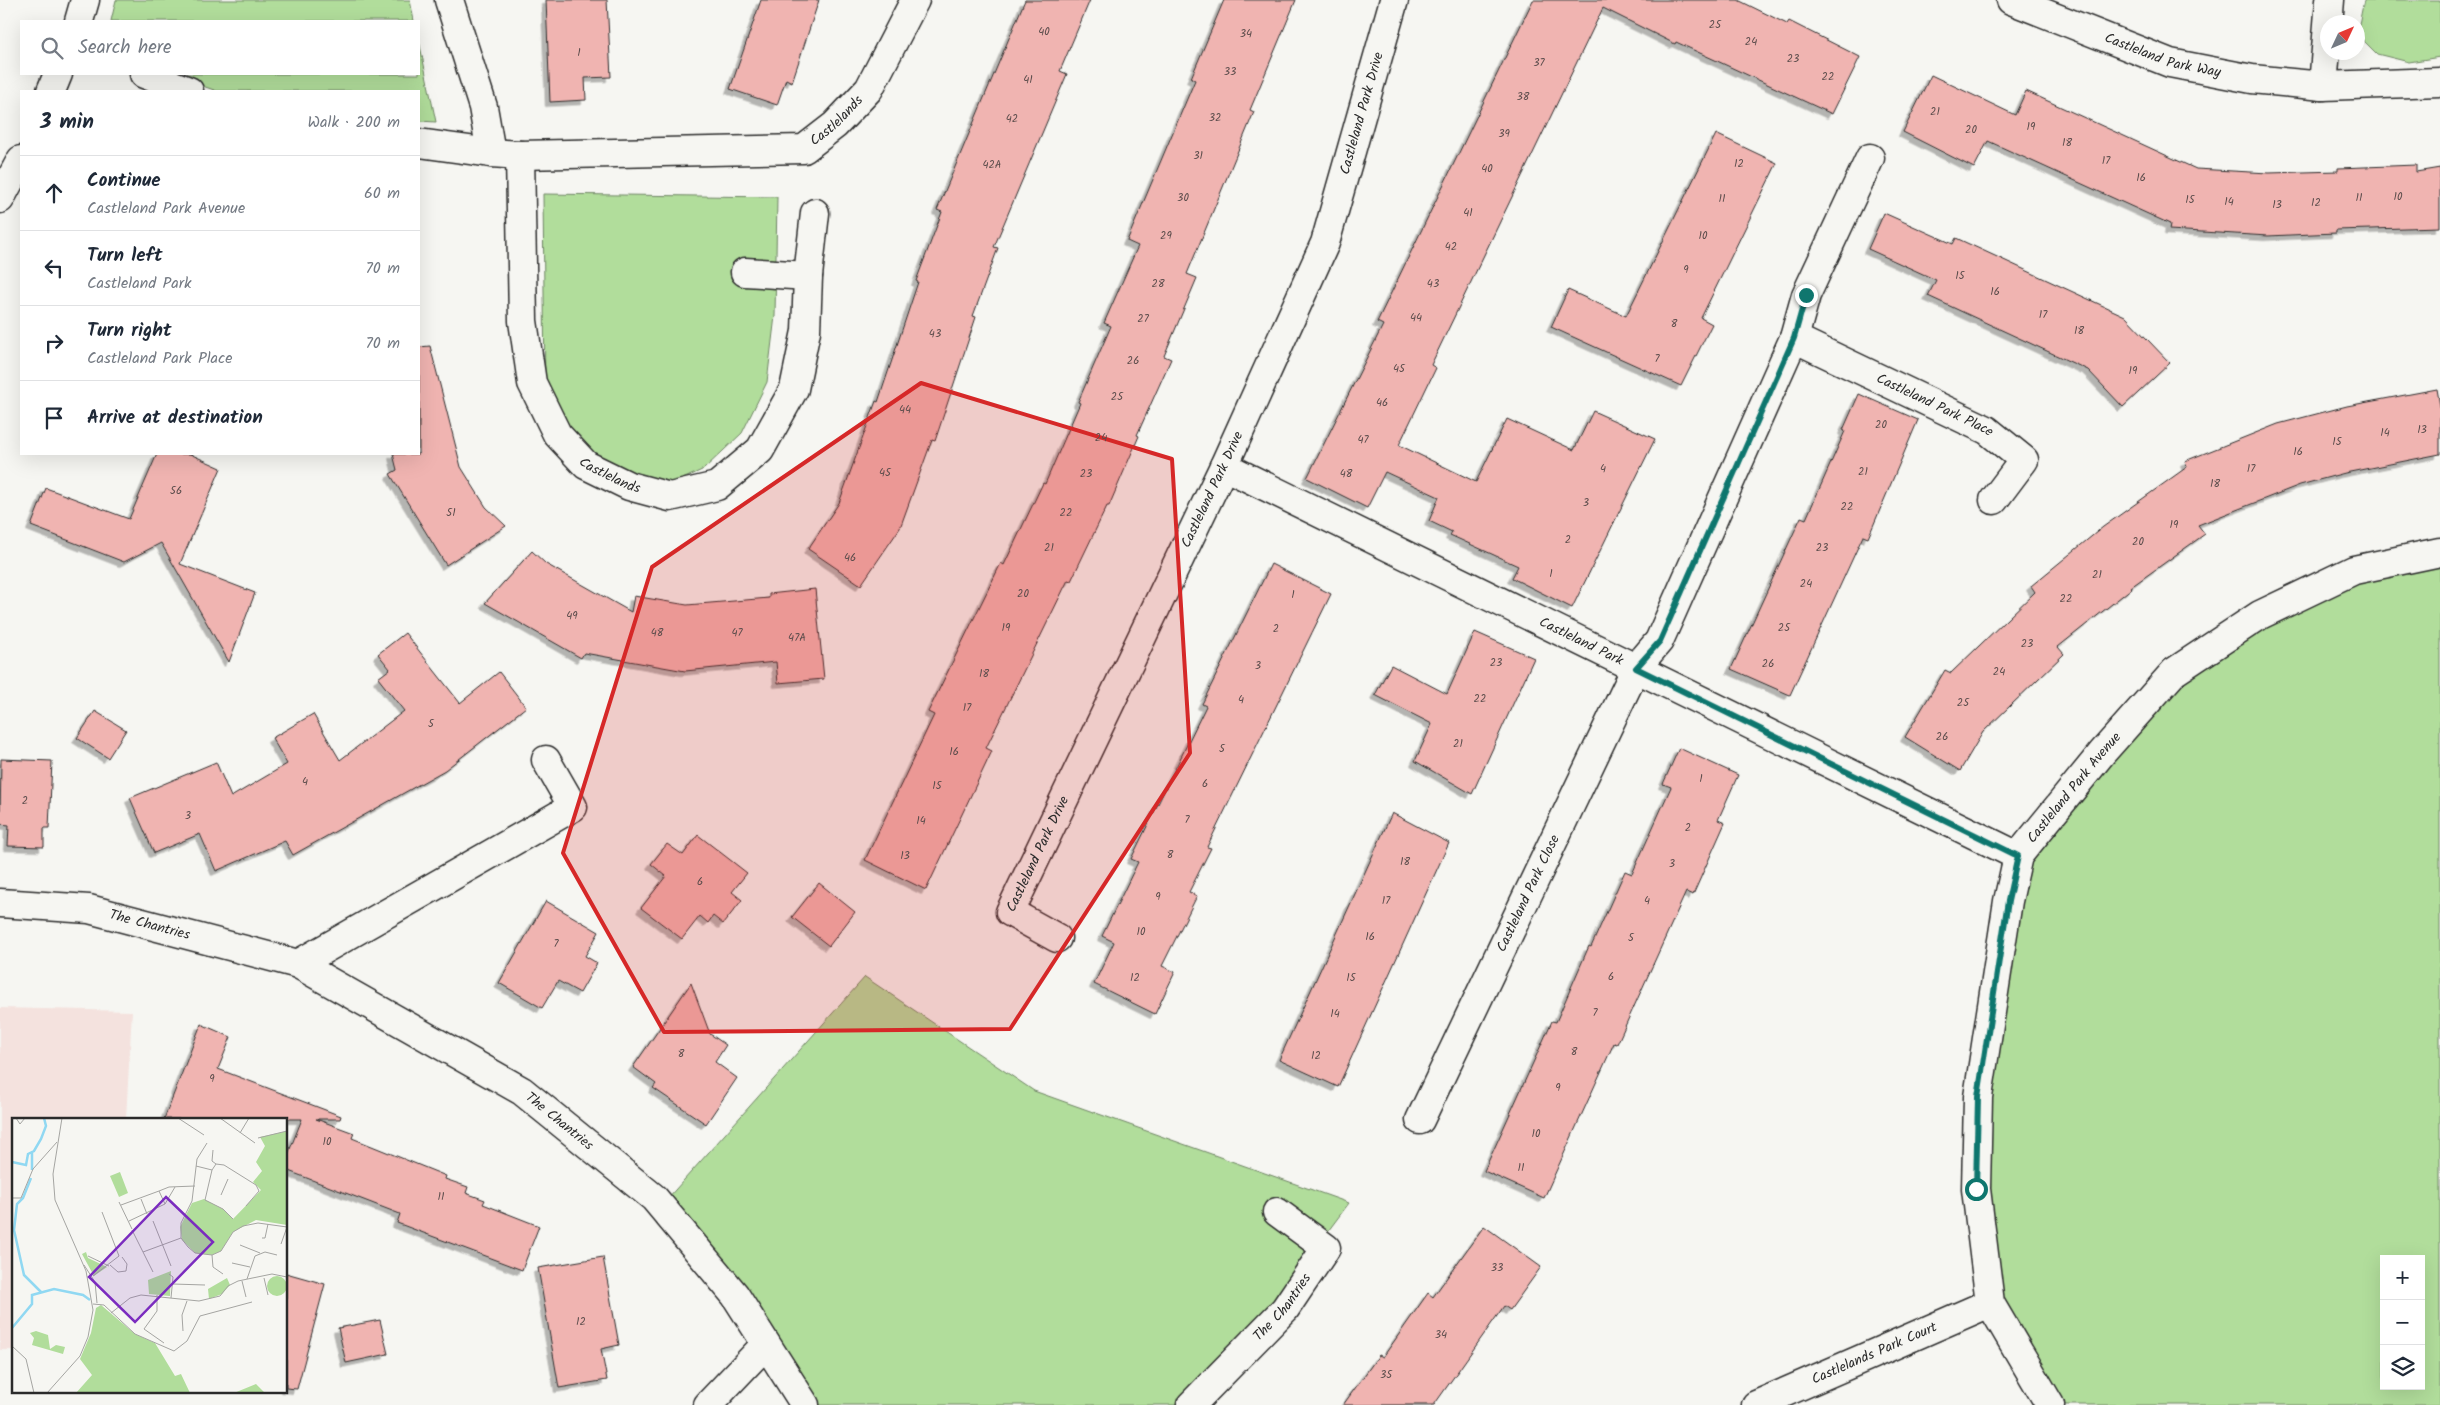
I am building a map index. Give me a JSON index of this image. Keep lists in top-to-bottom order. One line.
{"streets":{"street":["Castleland Park Way","Castleland Park Drive","Castlelands","Castleland Park Place","Castleland Park","Castleland Park Avenue","Castleland Park Close","The Chantries","Castlelands Park Court"]},"crossings":[["Castleland Park Drive","Castleland Park"],["Castleland Park","Castleland Park Avenue"],["Castleland Park","Castleland Park Close"],["Castleland Park Avenue","Castlelands Park Court"]],"house_numbers":["25","40","34","24","1","23","37","33","22","41","38","21","32","42","19","20","39","18","31","17","12","42A","40","16","10","30","11","11","15","14","12","13","41","29","10","42","9","15","28","43","16","17","44","27","8","18","43","7","26","45","19","25","46","44","20","13","14","24","47","15","16","4","17","21","45","23","48","18","56","3","22","51","22","19","2","20","21","23","46","1","21","24","20","1","22","49","19","25","2","48","47","47A","23","23","26","3","24","18","22","4","25","17","5","26","21","5","16","1","4","6","15","2","3","7","14","2","8","13","18","3","6","9","17","4","10","16","5","7","6","12","15","7","14","8","8","12","9","9","10","10","11","11","33","12","34","35"],"north":"top right","page":{"search":"Search here","heading":["3 min","Walk · 200 m"],"list":[["Continue","Castleland Park Avenue","60 m"],["Turn left","Castleland Park","70 m"],["Turn right","Castleland Park Place","70 m"],"Arrive at destination"],"map_buttons":["+","−"]}}
